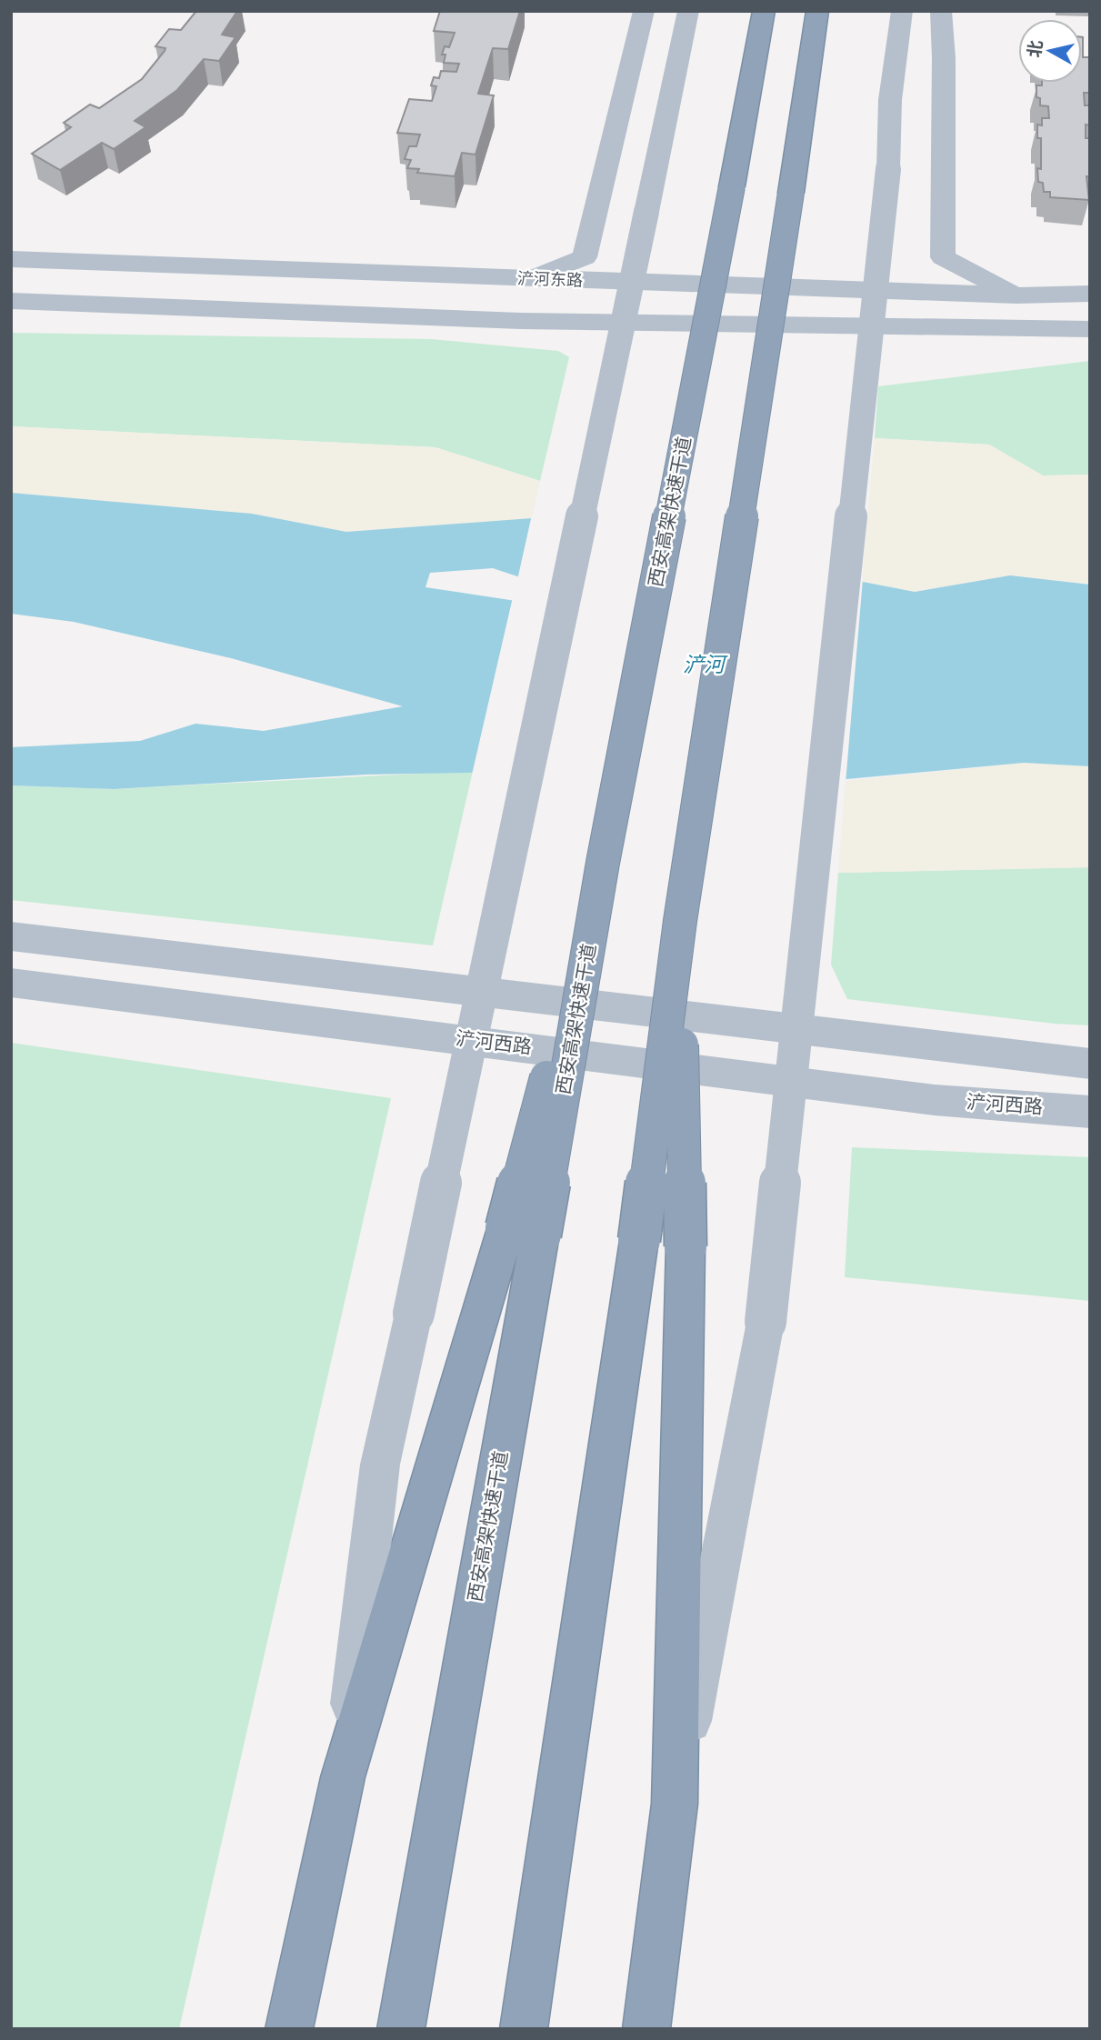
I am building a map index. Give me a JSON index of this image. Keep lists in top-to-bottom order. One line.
{"streets":{"highway":["西安高架快速干道"],"main road":["浐河东路","浐河西路"]},"water":["浐河"],"north":"left"}
